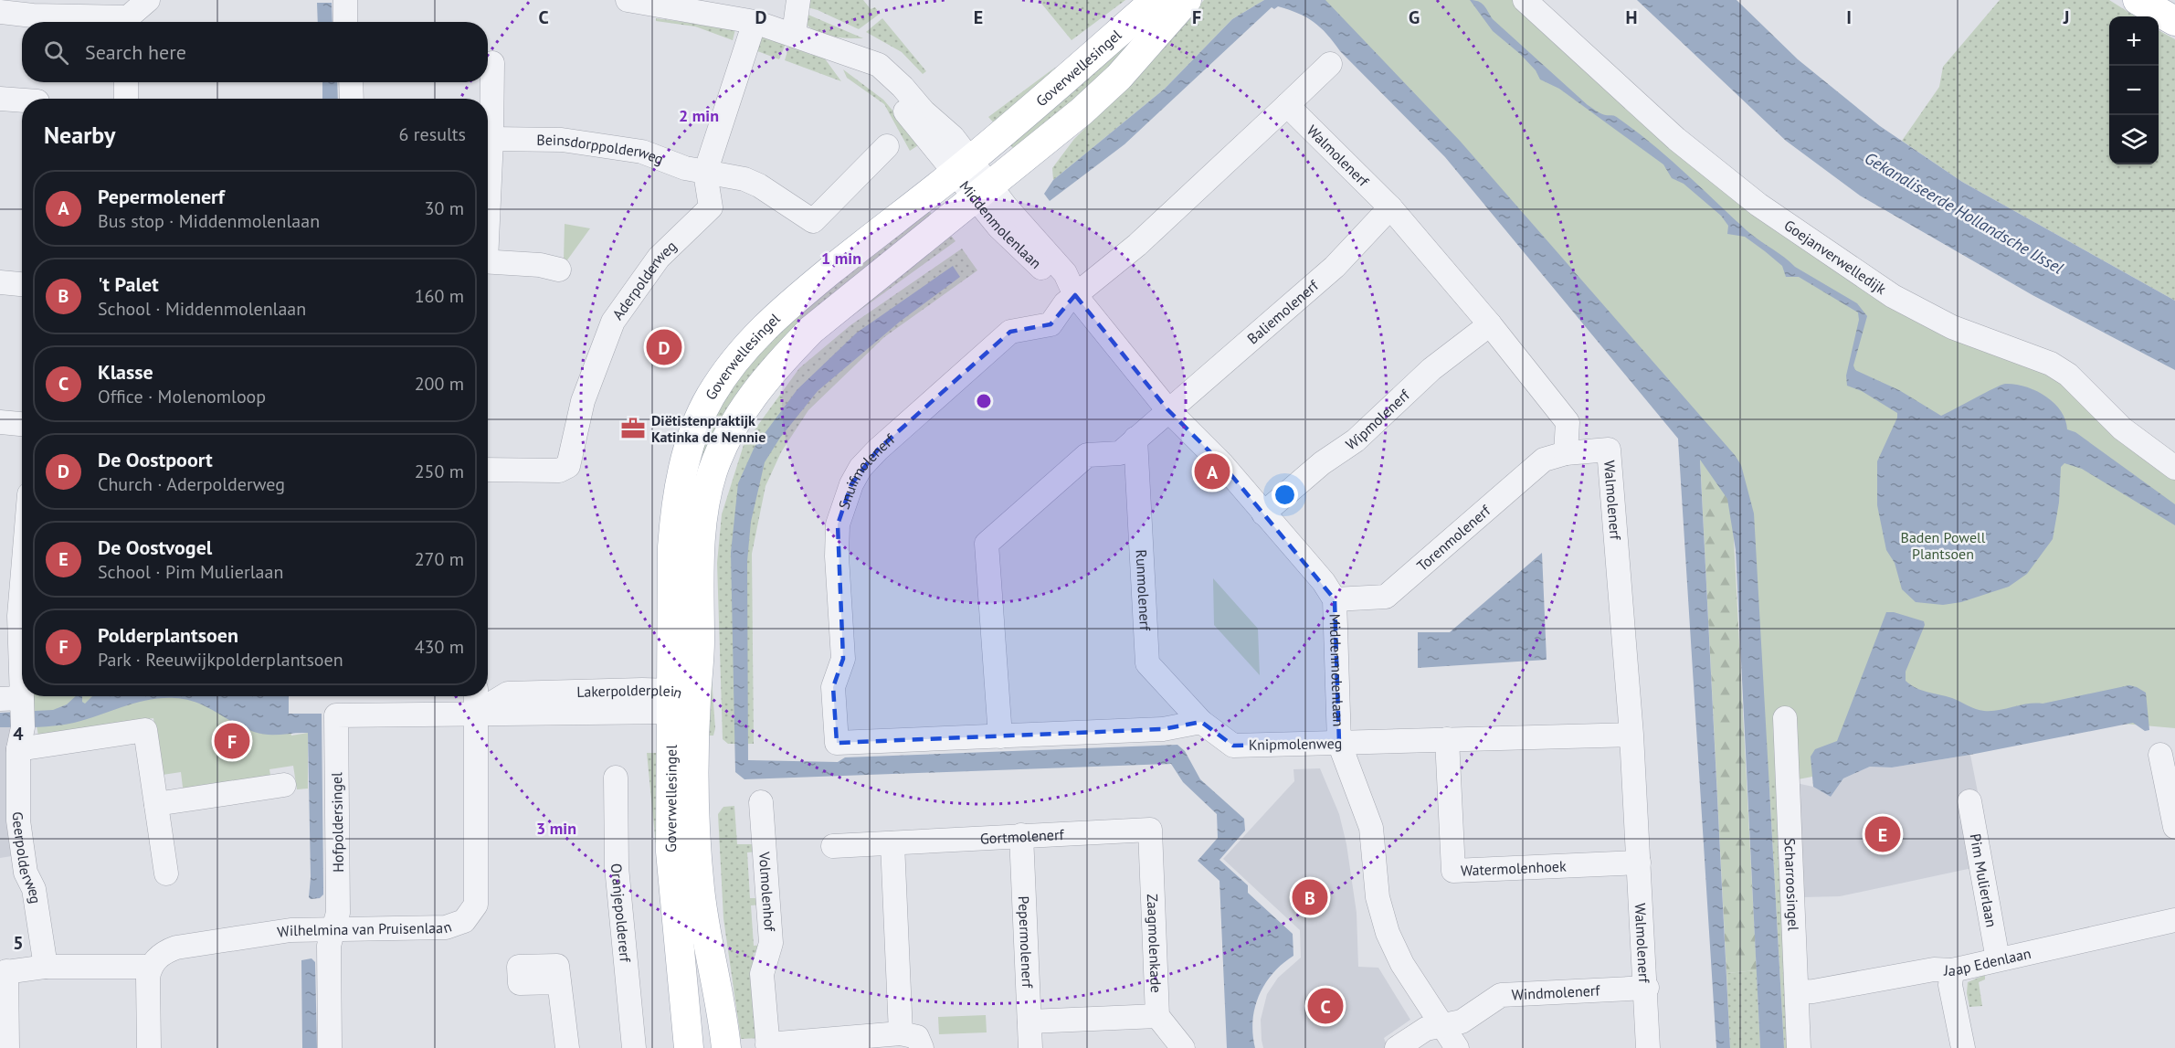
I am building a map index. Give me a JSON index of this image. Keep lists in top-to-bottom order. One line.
{"streets":{"main road":["Goverwellesingel"],"street":["Beinsdorppolderweg","Walmolenerf","Middenmolenlaan","Goejanverwelledijk","Aderpolderweg","Baliemolenerf","Wipmolenerf","Snuifmolenerf","Torenmolenerf","Runmolenerf","Lakerpolderplein","Knipmolenweg","Hofpoldersingel","Gortmolenerf","Geerpolderweg","Watermolenhoek","Pim Mulierlaan","Scharroosingel","Volmolenhof","Oranjepoldererf","Wilhelmina van Pruisenlaan","Pepermolenerf","Zaagmolenkade","Jaap Edenlaan","Windmolenerf"]},"crossings":[["Goverwellesingel","Middenmolenlaan"],["Goverwellesingel","Lakerpolderplein"],["Beinsdorppolderweg","Aderpolderweg"],["Walmolenerf","Baliemolenerf"],["Walmolenerf","Wipmolenerf"],["Walmolenerf","Torenmolenerf"],["Walmolenerf","Knipmolenweg"],["Walmolenerf","Watermolenhoek"],["Walmolenerf","Windmolenerf"],["Middenmolenlaan","Baliemolenerf"],["Middenmolenlaan","Wipmolenerf"],["Middenmolenlaan","Snuifmolenerf"],["Middenmolenlaan","Torenmolenerf"],["Middenmolenlaan","Knipmolenweg"],["Middenmolenlaan","Windmolenerf"],["Runmolenerf","Knipmolenweg"],["Lakerpolderplein","Hofpoldersingel"],["Lakerpolderplein","Wilhelmina van Pruisenlaan"],["Knipmolenweg","Watermolenhoek"],["Hofpoldersingel","Wilhelmina van Pruisenlaan"],["Gortmolenerf","Pepermolenerf"],["Gortmolenerf","Zaagmolenkade"],["Pim Mulierlaan","Jaap Edenlaan"],["Scharroosingel","Jaap Edenlaan"]],"water":["Gekanaliseerde Hollandsche IJssel"],"parks":["Baden Powell Plantsoen"],"places":{"office":["Diëtistenpraktijk Katinka de Nennie"]},"page":{"map_buttons":["+","−"],"search":"Search here","heading":["Nearby","6 results"],"list":[{"mark":"A","name":"Pepermolenerf","note":"Bus stop · Middenmolenlaan","value":"30 m"},{"mark":"B","name":"'t Palet","note":"School · Middenmolenlaan","value":"160 m"},{"mark":"C","name":"Klasse","note":"Office · Molenomloop","value":"200 m"},{"mark":"D","name":"De Oostpoort","note":"Church · Aderpolderweg","value":"250 m"},{"mark":"E","name":"De Oostvogel","note":"School · Pim Mulierlaan","value":"270 m"},{"mark":"F","name":"Polderplantsoen","note":"Park · Reeuwijkpolderplantsoen","value":"430 m"}],"pins":["D","A","F","E","B","C"]},"grid":{"columns":["C","D","E","F","G","H","I","J"],"rows":["4","5"]},"rings":["2 min","1 min","3 min"]}
